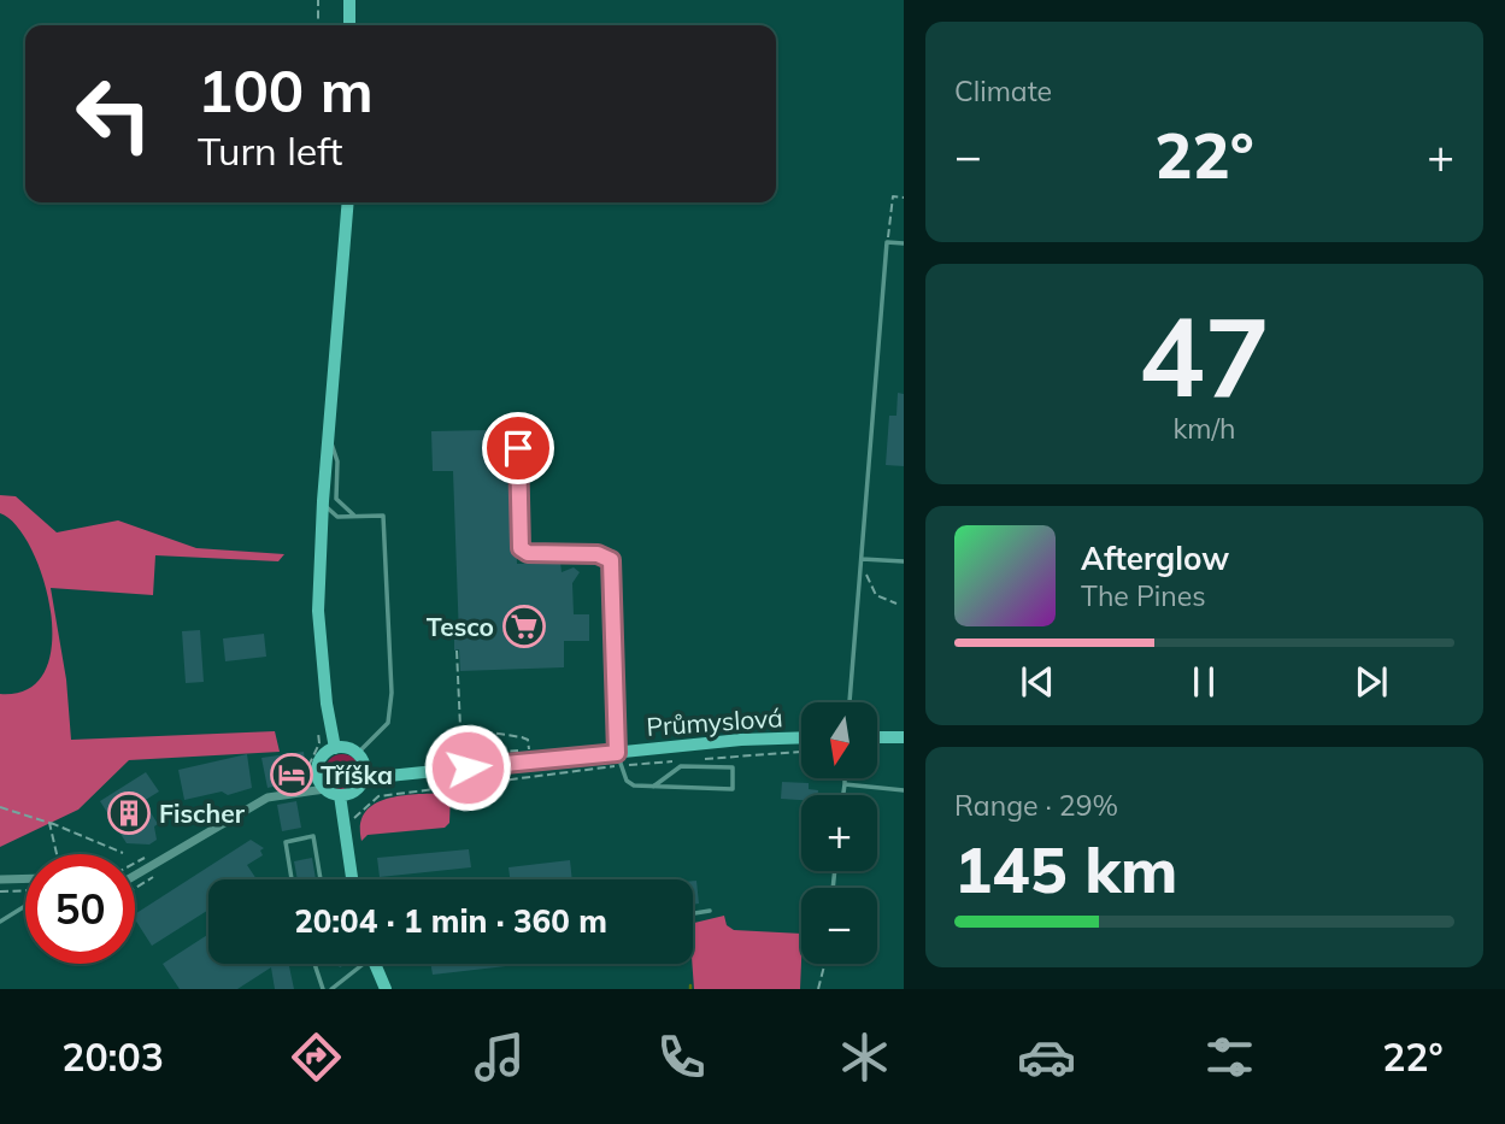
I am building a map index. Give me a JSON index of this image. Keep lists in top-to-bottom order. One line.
{"streets":{"main road":["Průmyslová"]},"places":{"supermarket":["Tesco"],"hotel":["Tříška"],"building":["Fischer"]},"north":"bottom","page":{"tile":["Climate",["47","km/h"],["Range · 29%","145 km"]],"turn":["100 m","Turn left"],"heat":["−","22°","+"],"song":["Afterglow","The Pines"],"map_buttons":["+","−"],"limit":"50","trip":"20:04 · 1 min · 360 m","tabs":["20:03","22°"]}}
